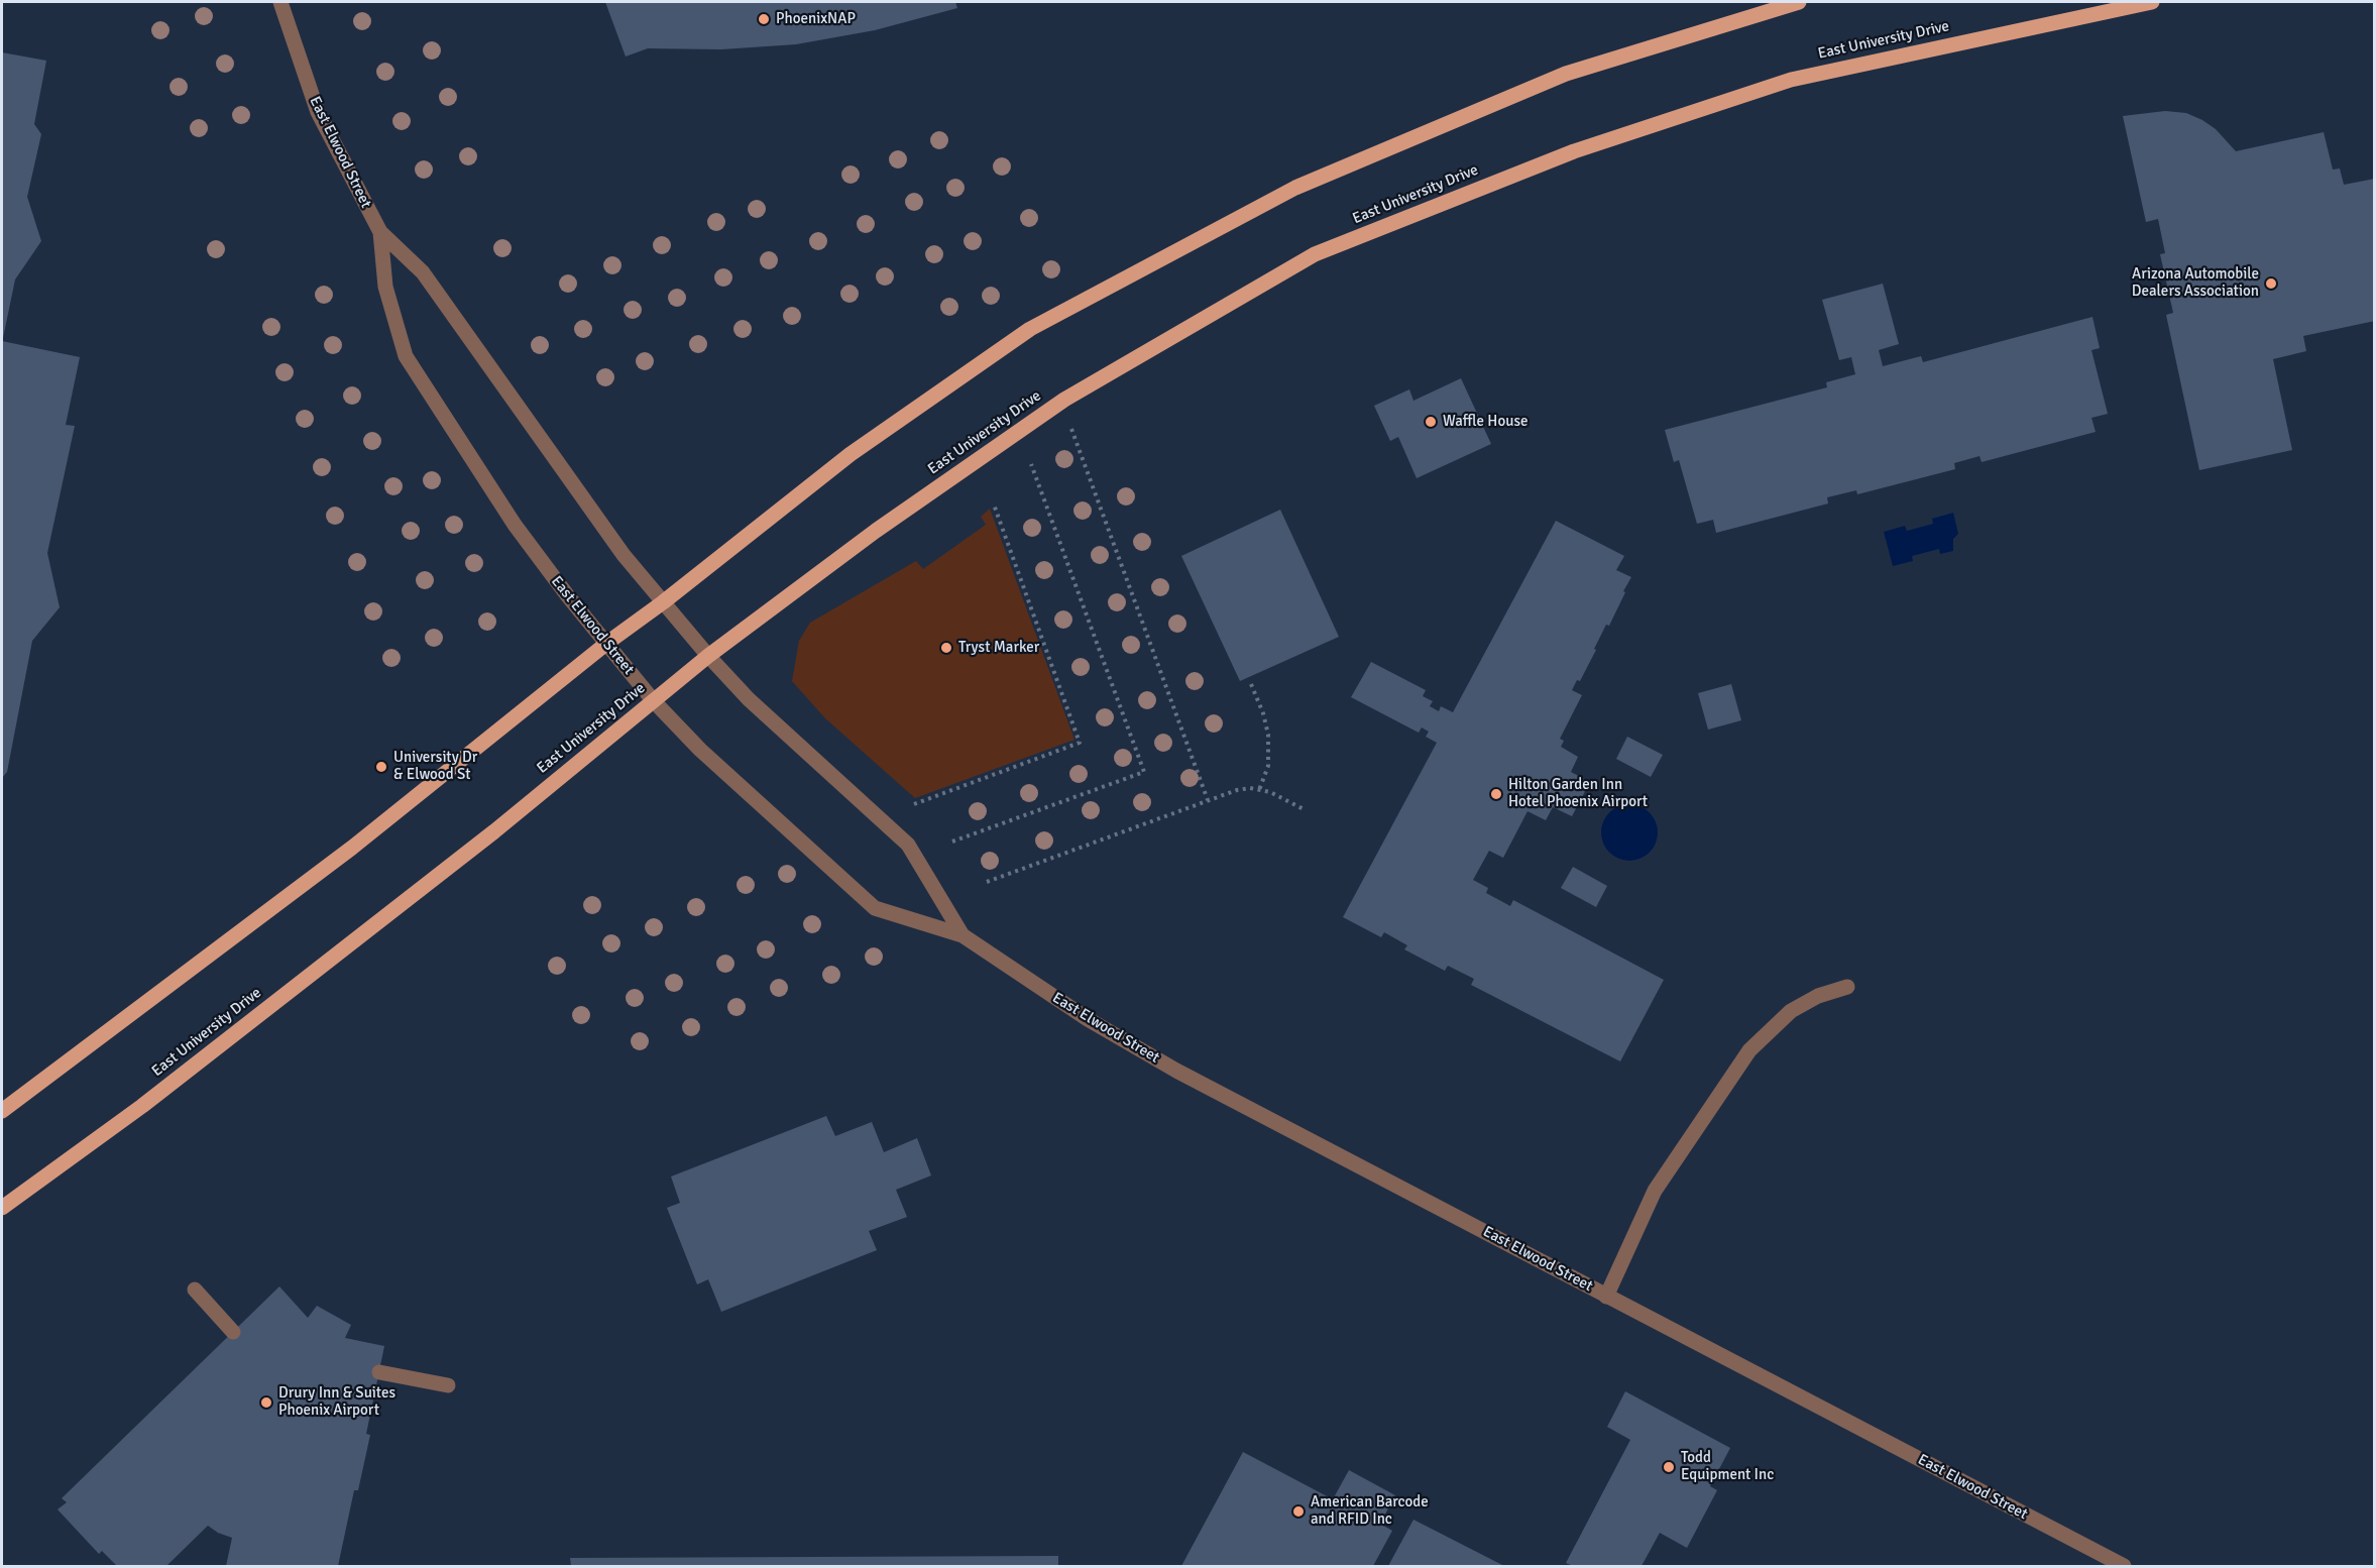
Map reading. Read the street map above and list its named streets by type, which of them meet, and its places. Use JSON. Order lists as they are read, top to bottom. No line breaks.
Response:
{"streets":{"main road":["East University Drive"],"street":["East Elwood Street"]},"crossings":[["East University Drive","East Elwood Street"]],"places":["PhoenixNAP","Arizona Automobile Dealers Association","Waffle House","Tryst Marker","University Dr & Elwood St","Hilton Garden Inn Hotel Phoenix Airport","Drury Inn & Suites Phoenix Airport","Todd Equipment Inc","American Barcode and RFID Inc"]}
